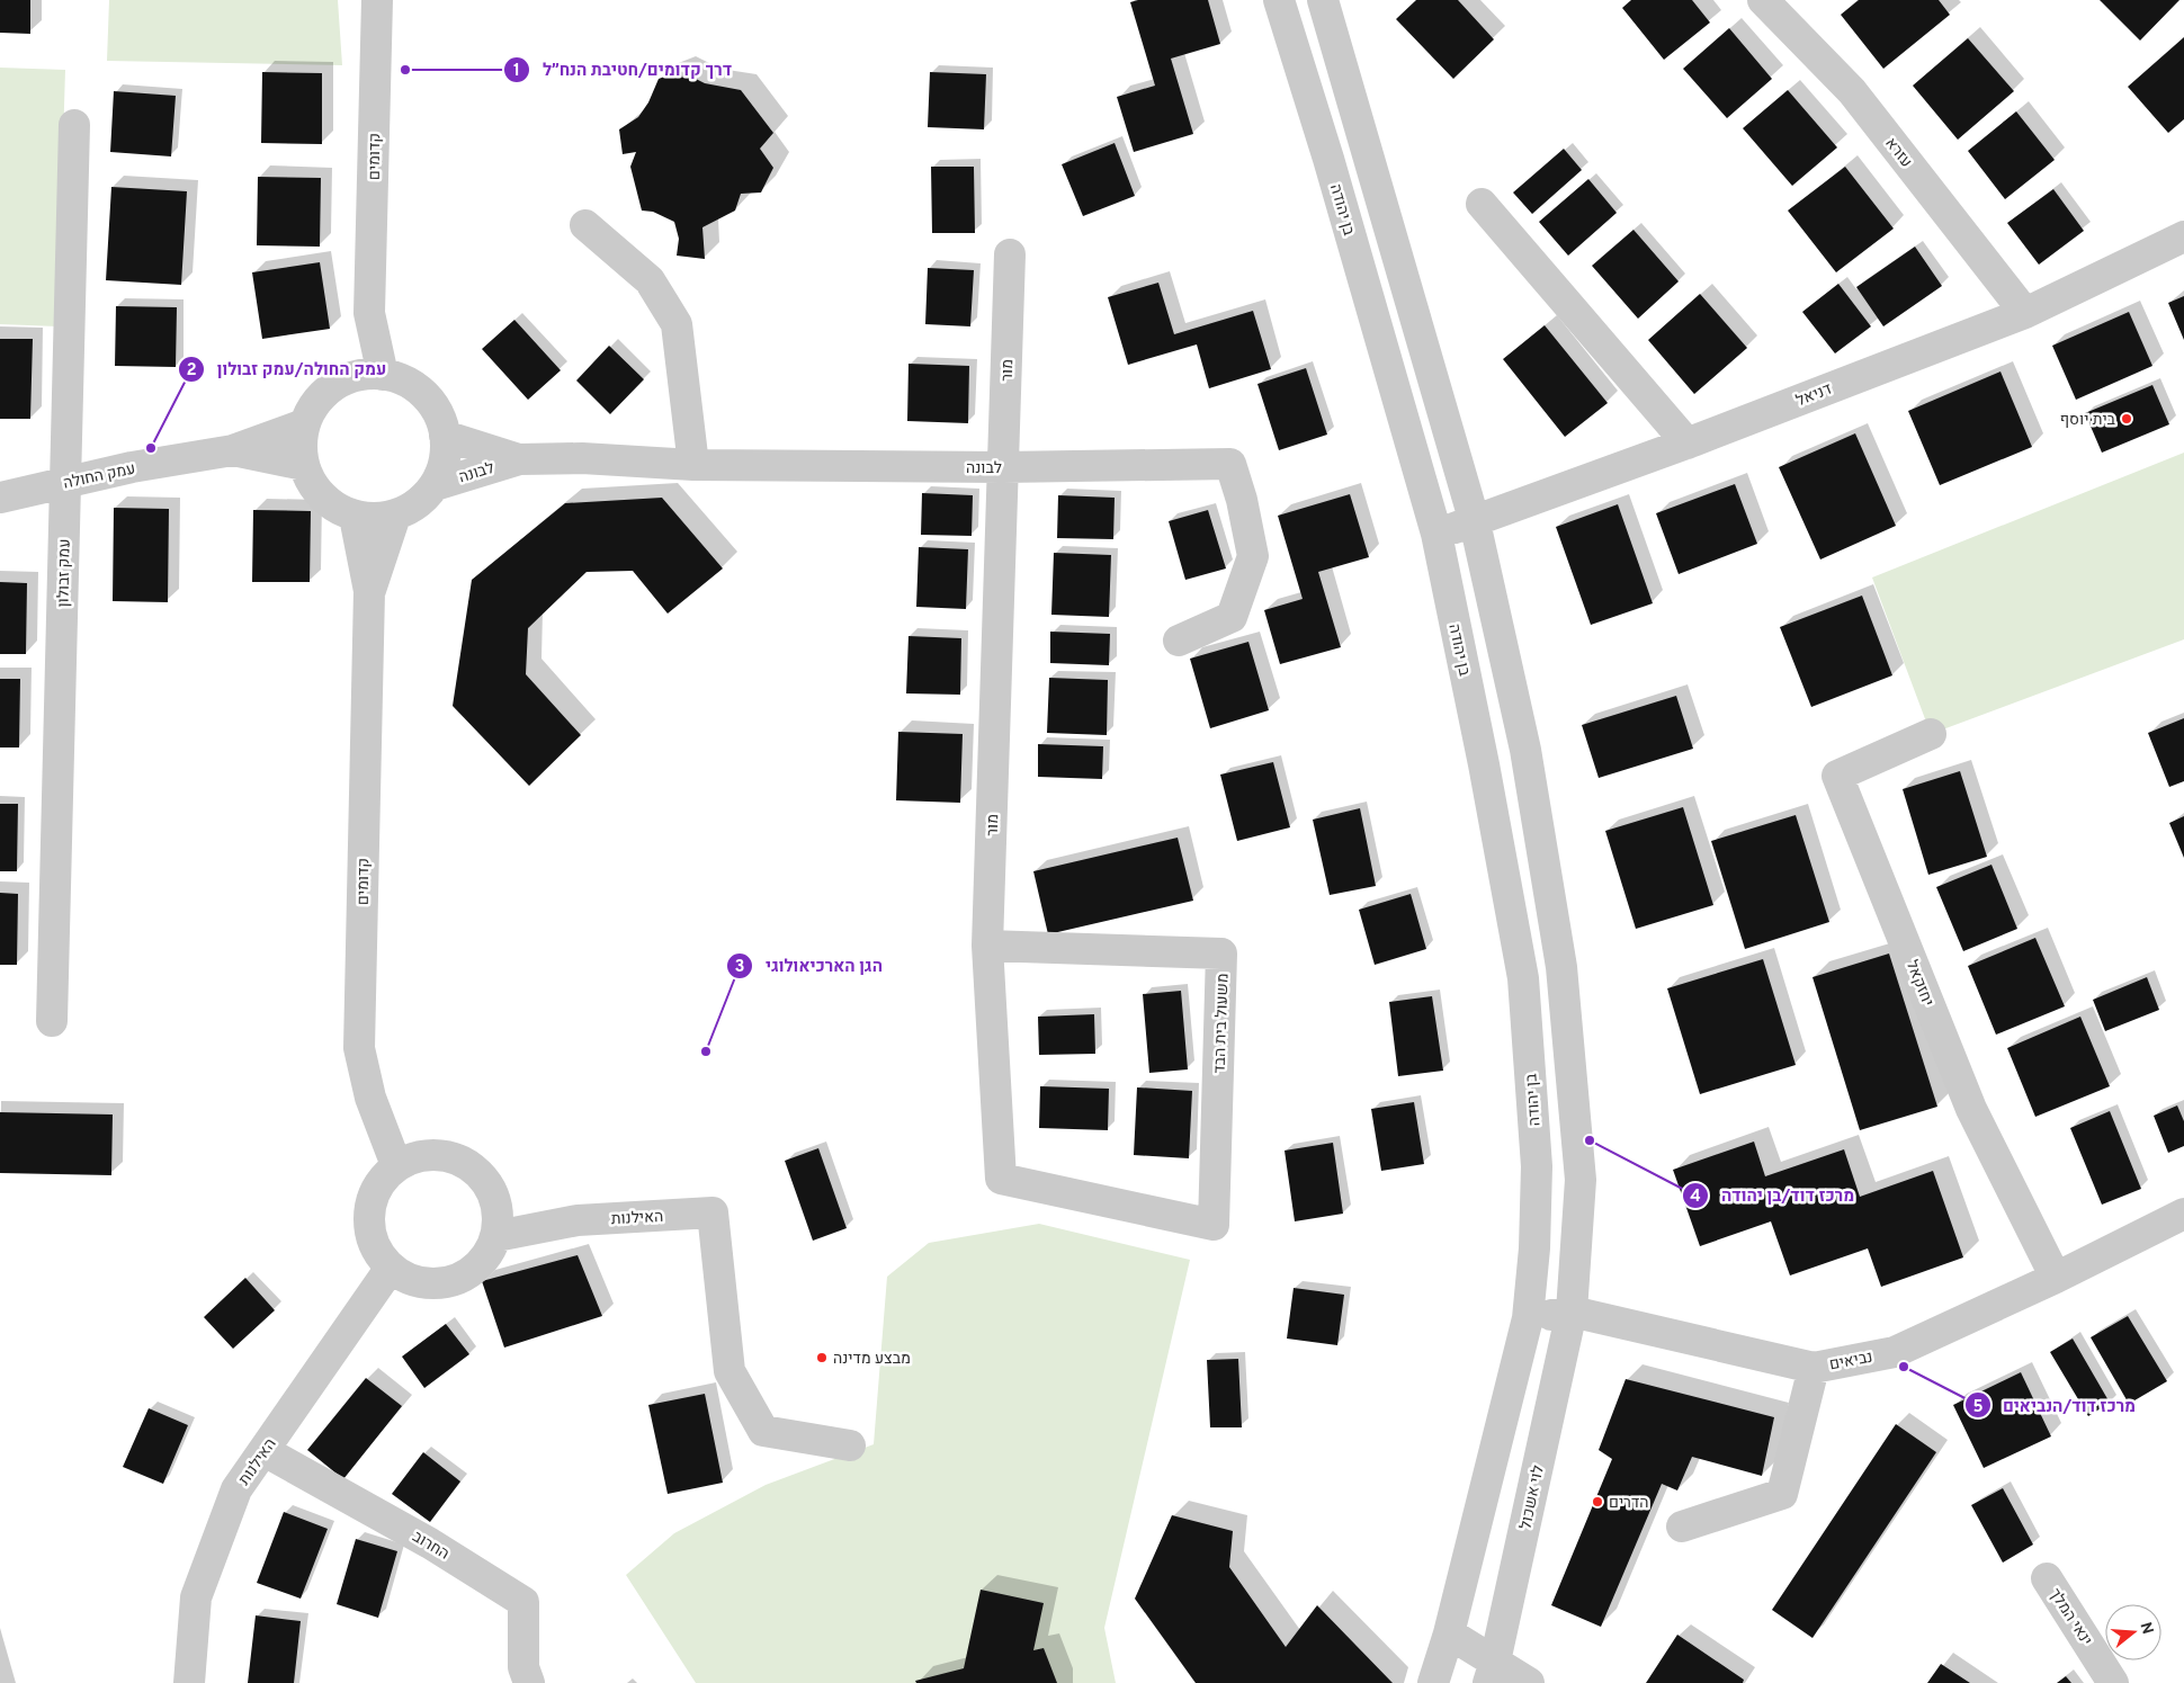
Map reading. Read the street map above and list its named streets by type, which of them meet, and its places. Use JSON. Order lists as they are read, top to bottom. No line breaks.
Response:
{"streets":{"street":["עזרא","קדומים","בן יהודה","מור","דניאל","לבונה","עמק החולה","עמק זבולון","יחזקאל","משעול בית הבד","האילנות","נביאים","לוי אשכול","החרוב","ינאי המלך"]},"crossings":[["עזרא","דניאל"],["קדומים","לבונה"],["קדומים","עמק החולה"],["קדומים","האילנות"],["בן יהודה","דניאל"],["בן יהודה","נביאים"],["מור","לבונה"],["מור","משעול בית הבד"],["לבונה","עמק החולה"],["עמק החולה","עמק זבולון"],["יחזקאל","נביאים"],["האילנות","החרוב"],["נביאים","לוי אשכול"]],"places":["דרך קדומים/חטיבת הנח״ל","בית יוסף","עמק החולה/עמק זבולון","הגן הארכיאולוגי","מרכז דוד/בן יהודה","מבצע מדינה","מרכז דוד/הנביאים","הדרים"],"north":"right"}
